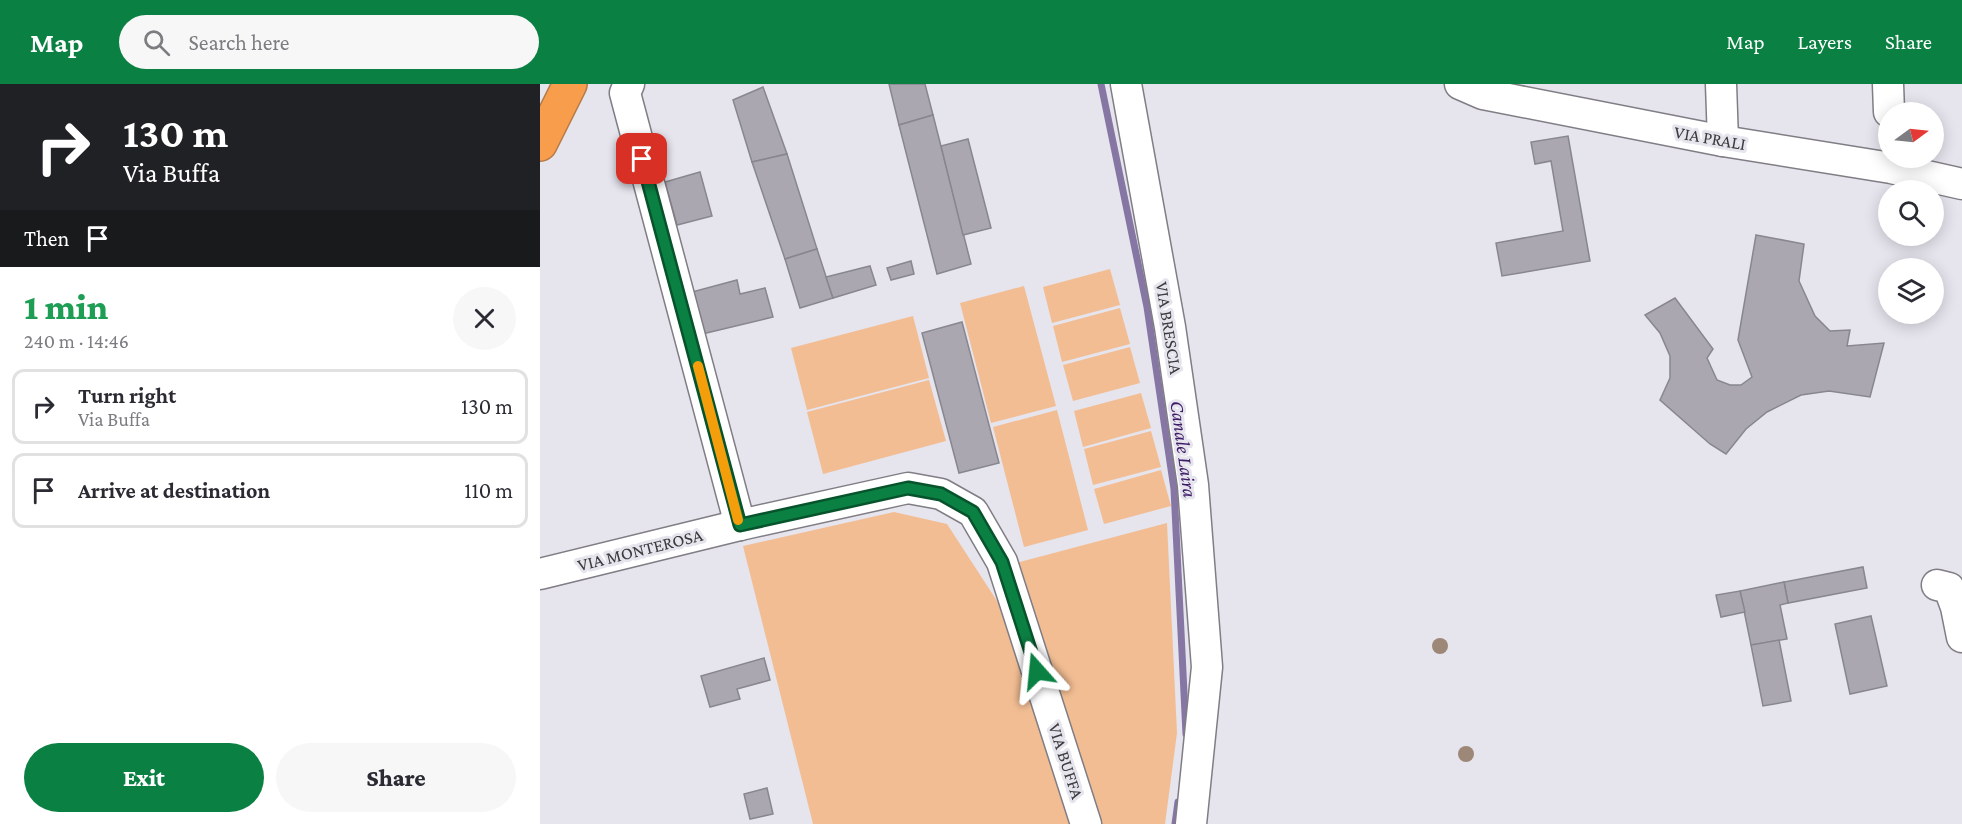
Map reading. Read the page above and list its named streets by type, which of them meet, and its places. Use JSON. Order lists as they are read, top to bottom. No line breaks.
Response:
{"streets":{"street":["VIA PRALI","VIA BRESCIA","VIA MONTEROSA","VIA BUFFA"]},"crossings":[["VIA MONTEROSA","VIA BUFFA"]],"water":["Canale Laira"],"north":"right","page":{"header":"Map","search":"Search here","nav":["Map","Layers","Share"],"turn":["130 m","Via Buffa"],"then":"Then","heading":["1 min","240 m · 14:46"],"list":[{"name":"Turn right","note":"Via Buffa","value":"130 m"},{"name":"Arrive at destination","value":"110 m"}],"buttons":["Exit","Share"]}}
